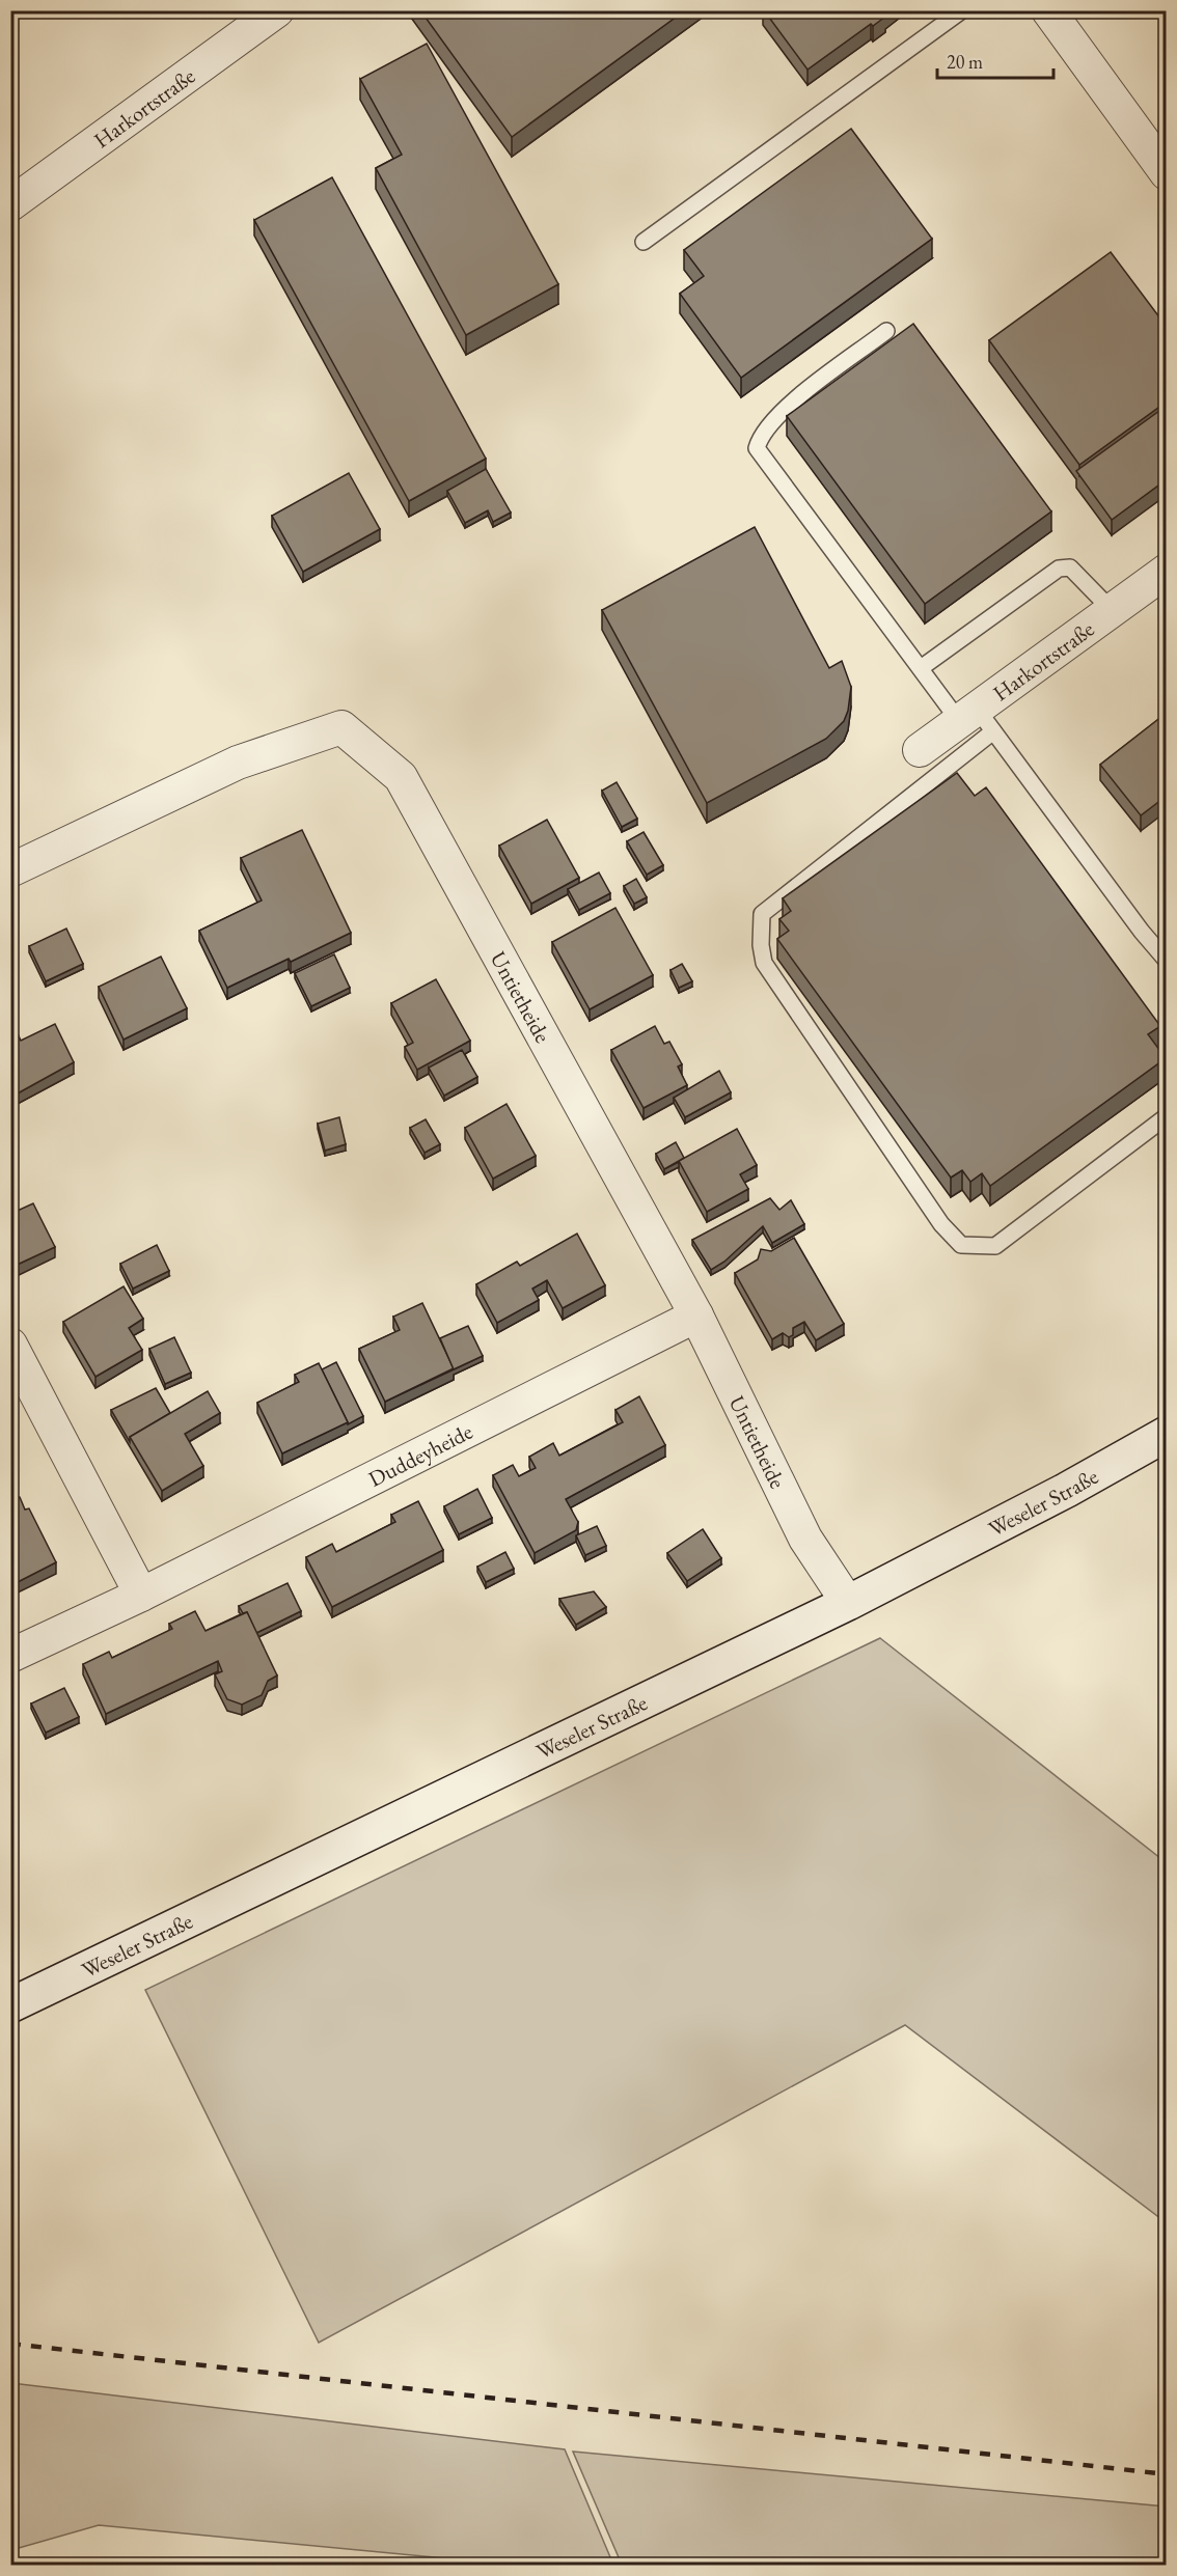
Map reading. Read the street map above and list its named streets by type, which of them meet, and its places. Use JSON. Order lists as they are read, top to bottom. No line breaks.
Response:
{"streets":{"main road":["Weseler Straße"],"street":["Harkortstraße","Untietheide","Duddeyheide"]},"crossings":[["Untietheide","Duddeyheide"],["Untietheide","Weseler Straße"]],"scale_bar":"20 m"}
